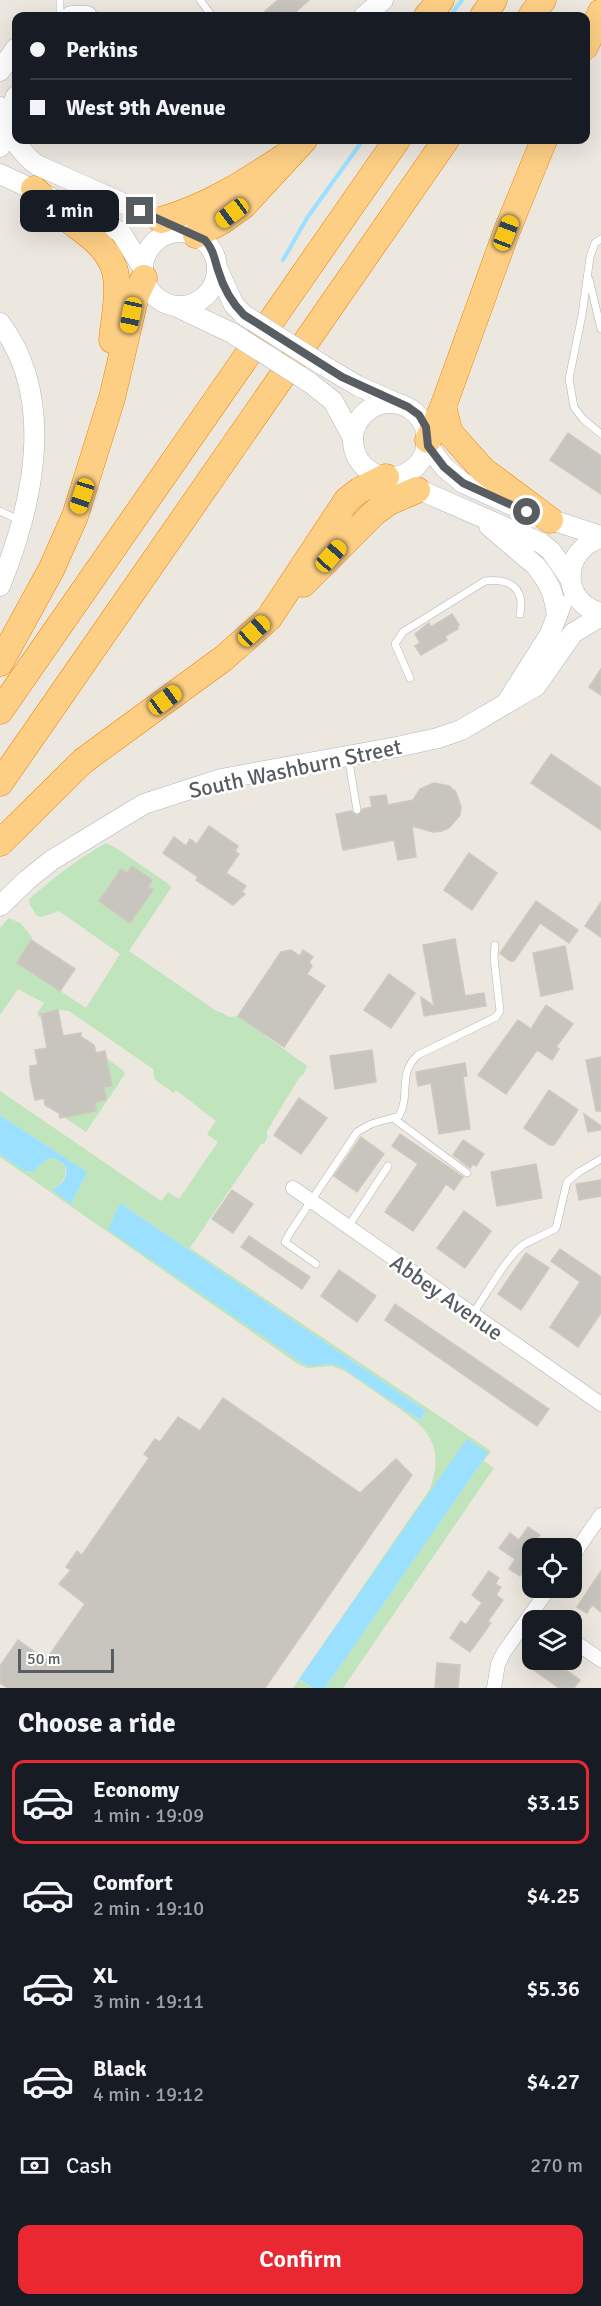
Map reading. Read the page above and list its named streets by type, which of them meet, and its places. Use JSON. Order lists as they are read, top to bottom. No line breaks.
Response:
{"streets":{"main road":["South Washburn Street"],"street":["Abbey Avenue"]},"scale_bar":"50 m","page":{"banner":["Perkins","West 9th Avenue"],"bubble":"1 min","scale":"50 m","heading":"Choose a ride","list":[{"name":"Economy","note":"1 min · 19:09","value":"$3.15"},{"name":"Comfort","note":"2 min · 19:10","value":"$4.25"},{"name":"XL","note":"3 min · 19:11","value":"$5.36"},{"name":"Black","note":"4 min · 19:12","value":"$4.27"}],"pay":["Cash","270 m"],"buttons":"Confirm"}}
